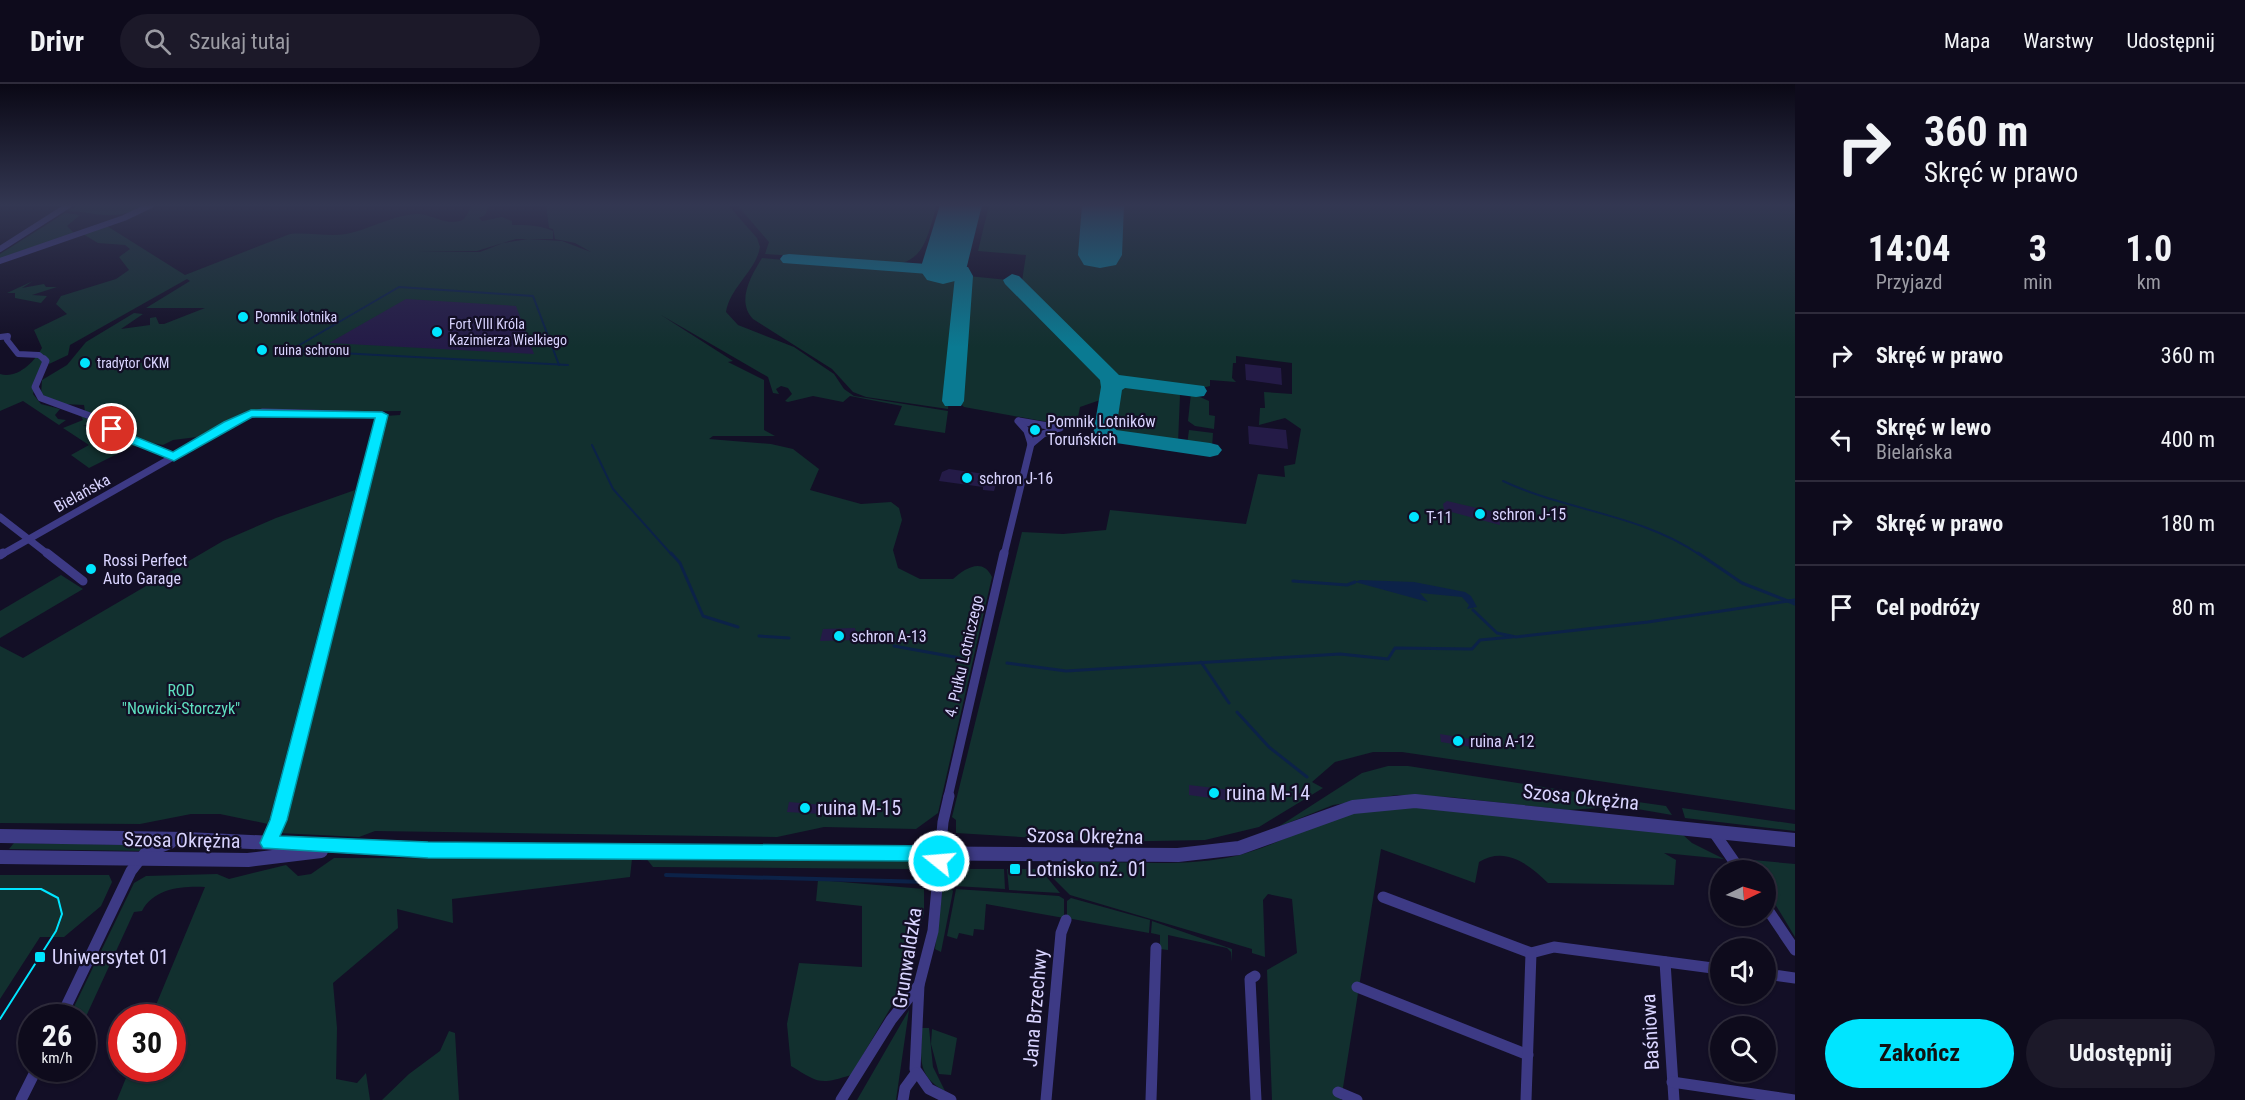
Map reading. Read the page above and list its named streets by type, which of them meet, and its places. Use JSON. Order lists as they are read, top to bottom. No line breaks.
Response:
{"streets":{"street":["Bielańska","4. Pułku Lotniczego","Szosa Okrężna","Grunwaldzka","Jana Brzechwy","Baśniowa"]},"crossings":[["Bielańska","Szosa Okrężna"],["4. Pułku Lotniczego","Szosa Okrężna"],["4. Pułku Lotniczego","Grunwaldzka"],["Szosa Okrężna","Grunwaldzka"]],"parks":["ROD \"Nowicki-Storczyk\""],"places":{"other":["Pomnik lotnika","Fort VIII Króla Kazimierza Wielkiego","ruina schronu","tradytor CKM","Pomnik Lotników Toruńskich","schron J-16","schron J-15","T-11","Rossi Perfect Auto Garage","schron A-13","ruina A-12","ruina M-14","ruina M-15"],"transit":["Lotnisko nż. 01","Uniwersytet 01"]},"north":"right","page":{"header":"Drivr","search":"Szukaj tutaj","nav":["Mapa","Warstwy","Udostępnij"],"turn":["360 m","Skręć w prawo"],"eta":["14:04","Przyjazd","3","min","1.0","km"],"list":[{"name":"Skręć w prawo","value":"360 m"},{"name":"Skręć w lewo","note":"Bielańska","value":"400 m"},{"name":"Skręć w prawo","value":"180 m"},{"name":"Cel podróży","value":"80 m"}],"speed":"26 km/h","limit":"30","buttons":["Zakończ","Udostępnij"]}}
